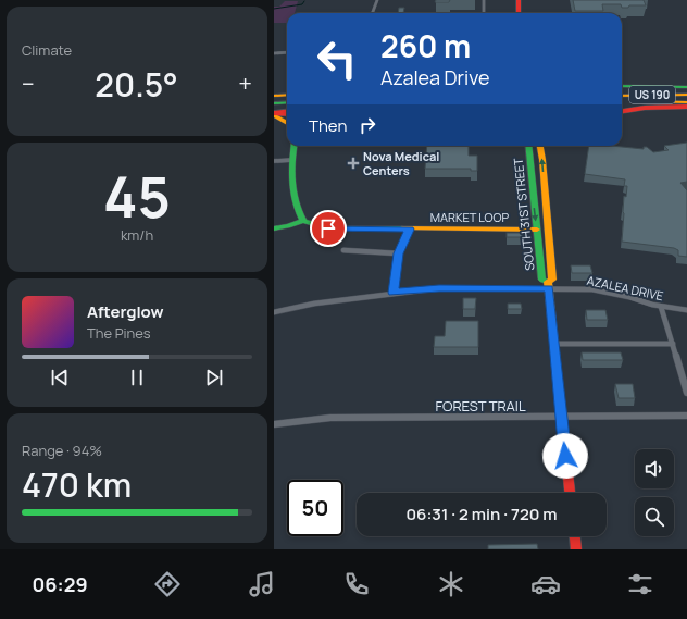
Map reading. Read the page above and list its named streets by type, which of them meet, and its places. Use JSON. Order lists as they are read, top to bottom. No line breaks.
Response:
{"streets":{"main road":["US 190","SOUTH 31ST STREET","MARKET LOOP"],"street":["AZALEA DRIVE","FOREST TRAIL"]},"crossings":[["SOUTH 31ST STREET","MARKET LOOP"],["SOUTH 31ST STREET","AZALEA DRIVE"],["SOUTH 31ST STREET","FOREST TRAIL"]],"places":{"health":["Nova Medical Centers"]},"page":{"tile":["Climate",["45","km/h"],["Range · 94%","470 km"]],"turn":["260 m","Azalea Drive"],"heat":["−","20.5°","+"],"then":"Then","song":["Afterglow","The Pines"],"limit":"50","trip":"06:31 · 2 min · 720 m","tabs":"06:29"}}
